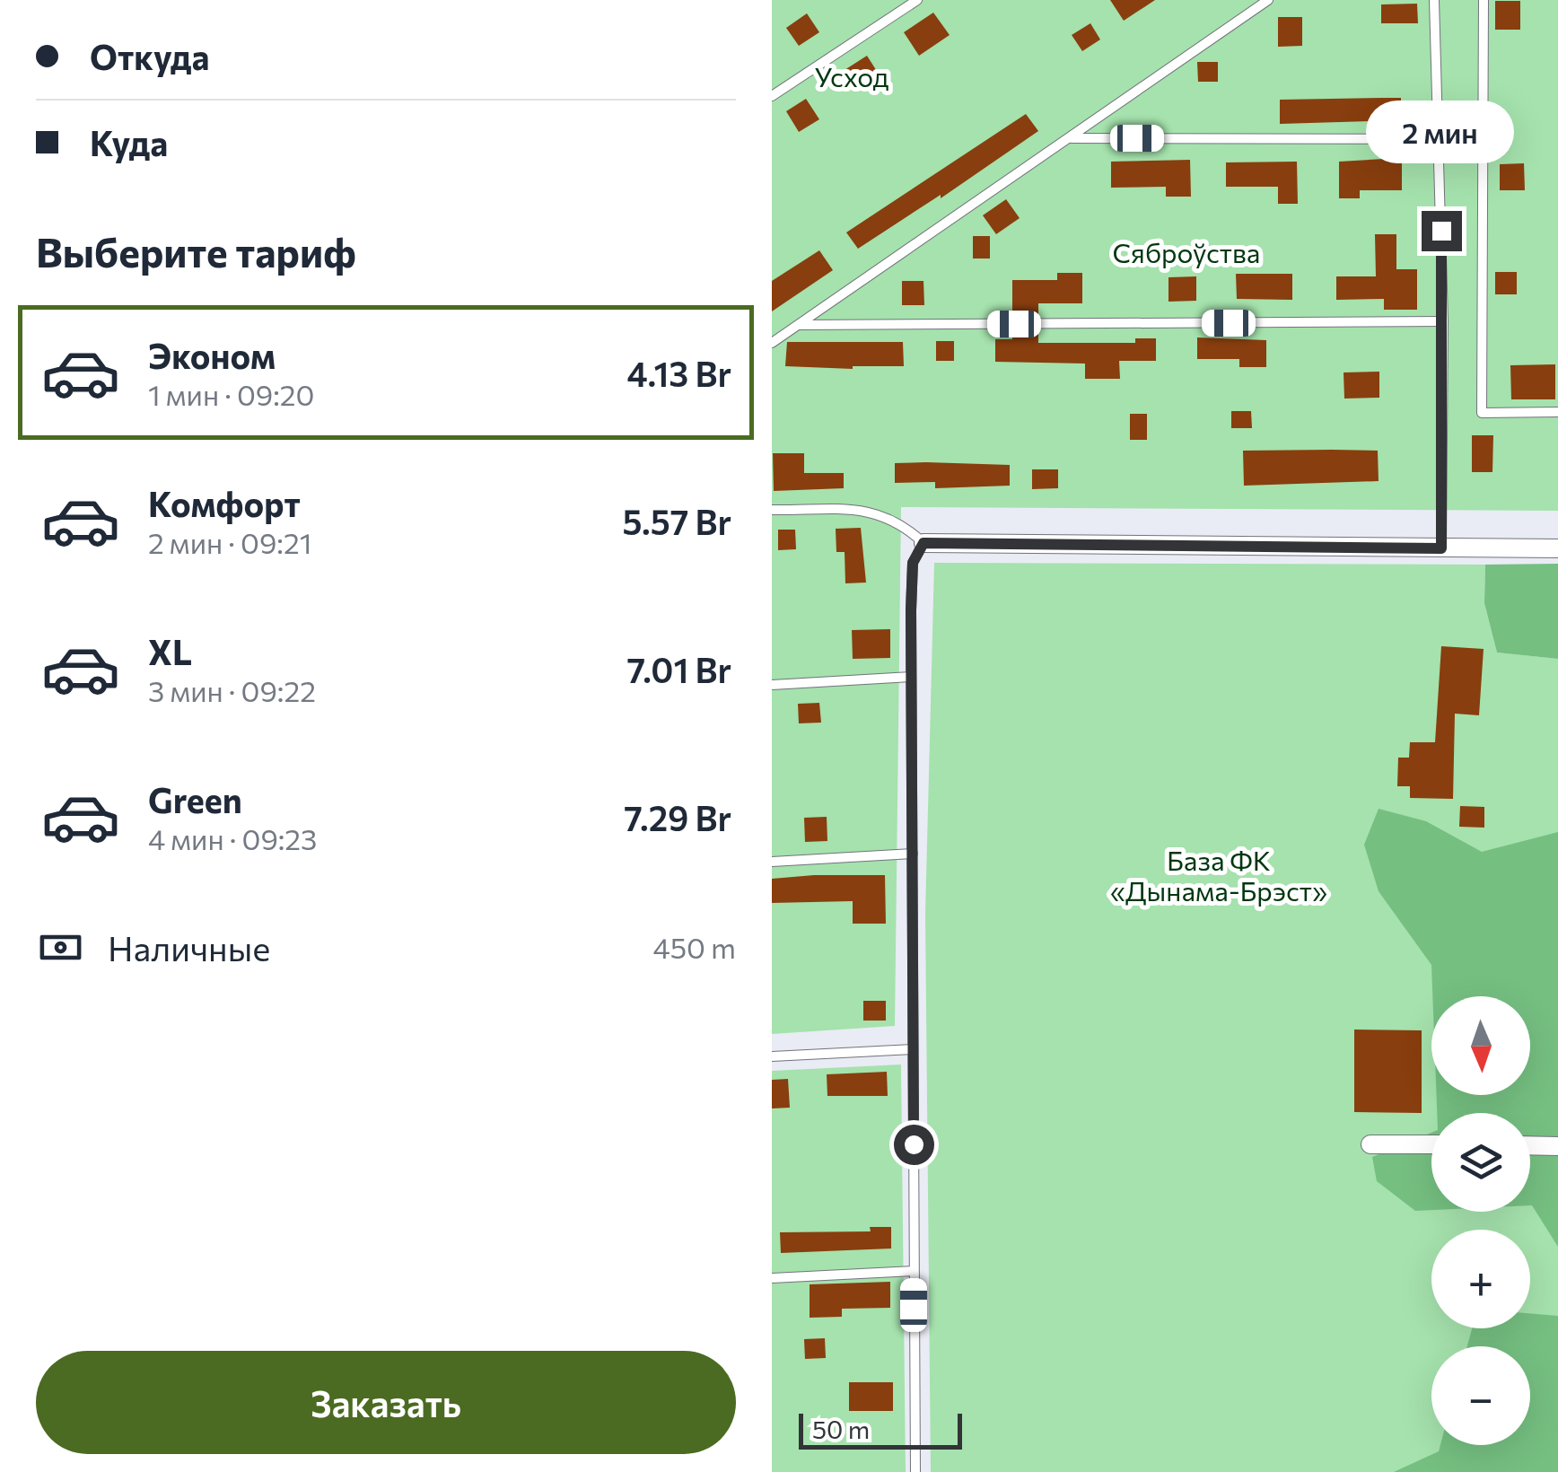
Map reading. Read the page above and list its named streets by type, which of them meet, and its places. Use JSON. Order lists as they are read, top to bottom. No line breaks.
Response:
{"parks":["Усход","Сяброўства","База ФК «Дынама-Брэст»"],"scale_bar":"50 m","north":"bottom","page":{"banner":["Откуда","Куда"],"bubble":"2 мин","heading":"Выберите тариф","list":[{"name":"Эконом","note":"1 мин · 09:20","value":"4.13 Br"},{"name":"Комфорт","note":"2 мин · 09:21","value":"5.57 Br"},{"name":"XL","note":"3 мин · 09:22","value":"7.01 Br"},{"name":"Green","note":"4 мин · 09:23","value":"7.29 Br"}],"pay":["Наличные","450 m"],"map_buttons":["+","−"],"buttons":"Заказать","scale":"50 m"}}
